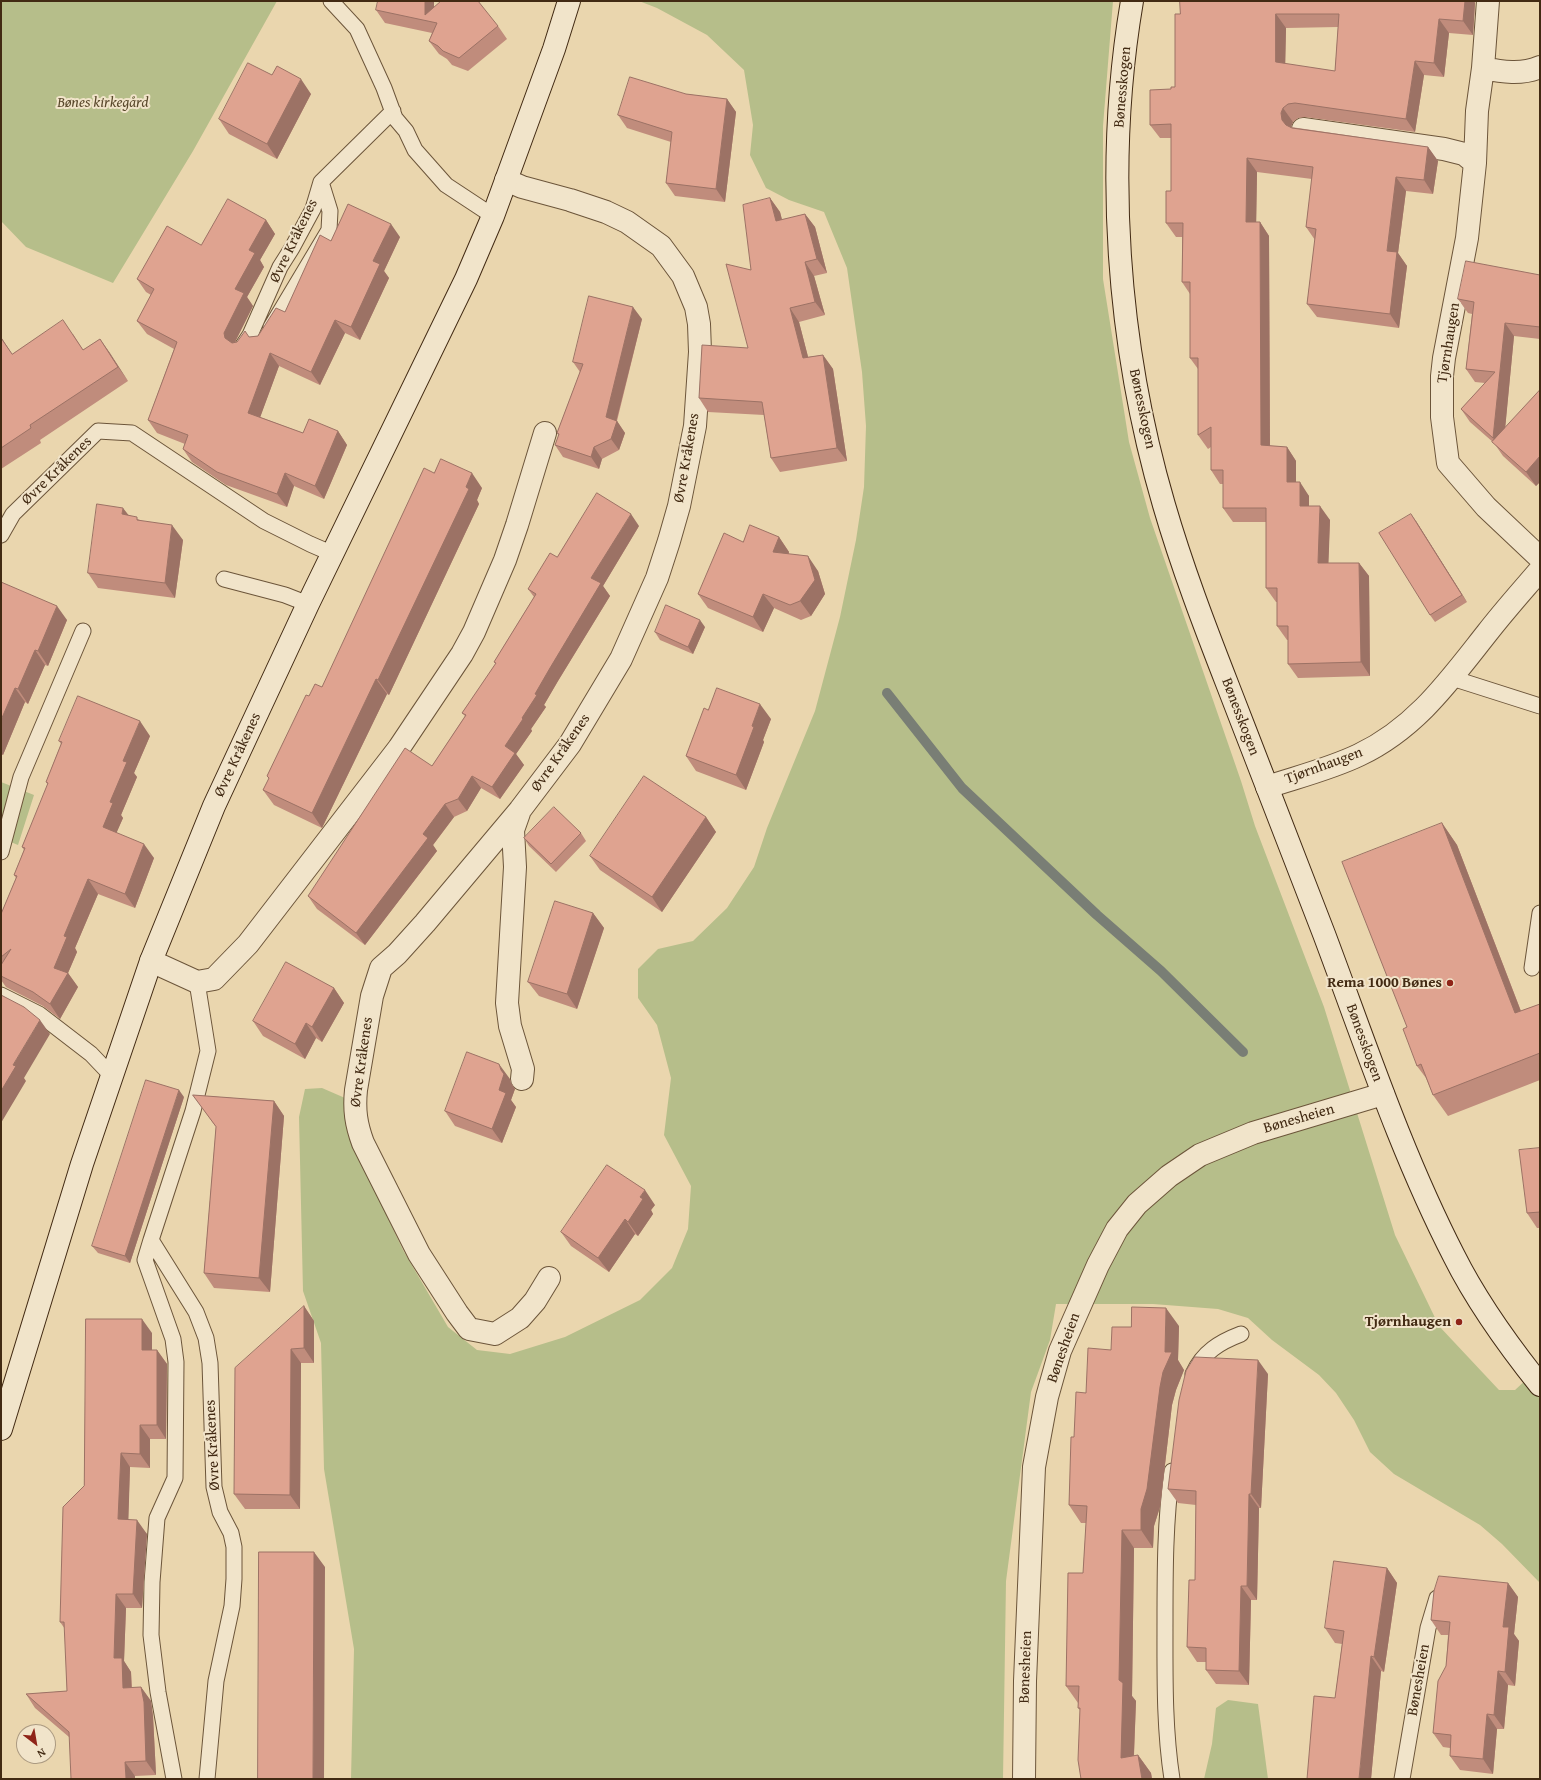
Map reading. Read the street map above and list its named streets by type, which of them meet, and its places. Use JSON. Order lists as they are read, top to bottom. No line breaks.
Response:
{"streets":{"street":["Bønesskogen","Øvre Kråkenes","Tjørnhaugen","Bønesheien"]},"crossings":[["Bønesskogen","Tjørnhaugen"],["Bønesskogen","Bønesheien"]],"parks":["Bønes kirkegård"],"places":["Rema 1000 Bønes","Tjørnhaugen"],"north":"bottom right"}
